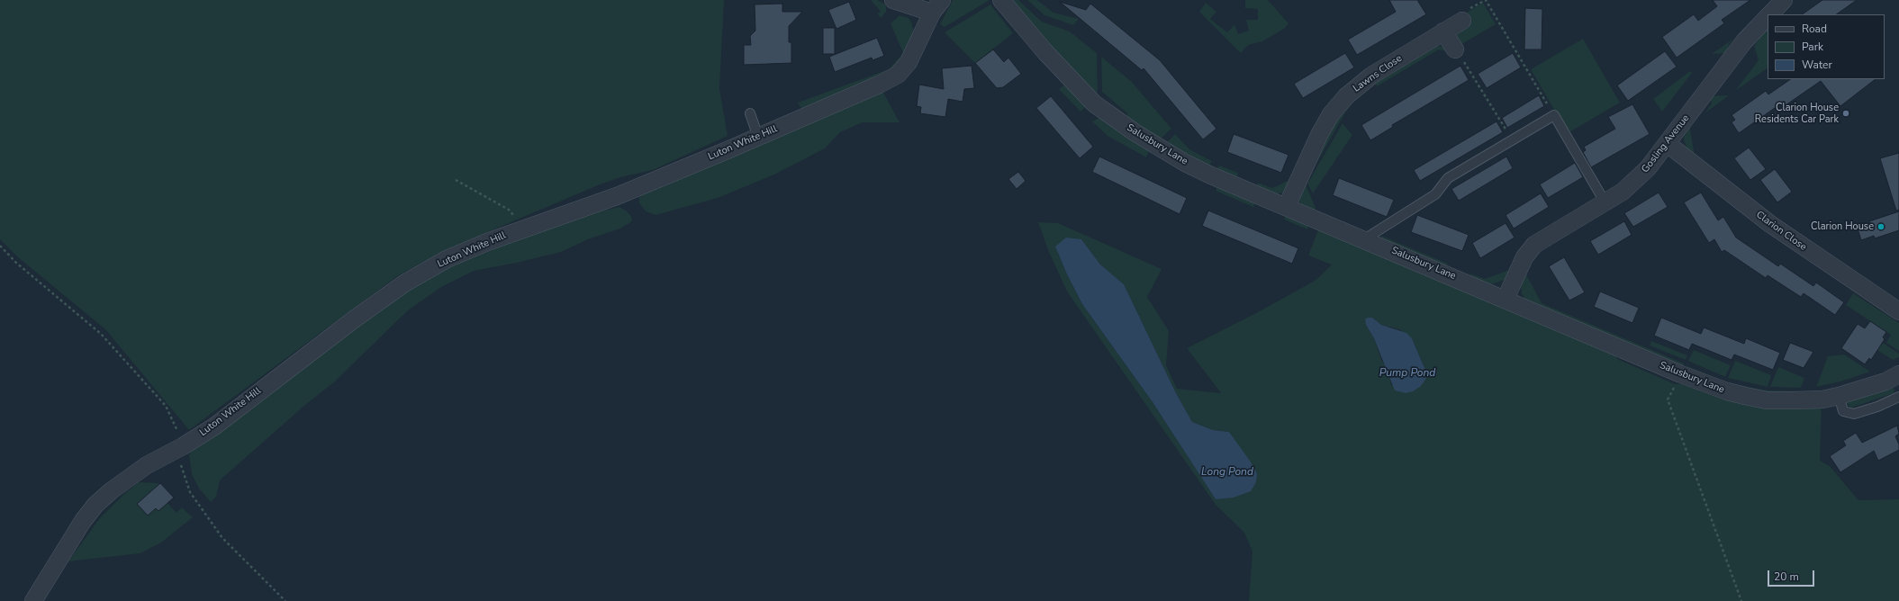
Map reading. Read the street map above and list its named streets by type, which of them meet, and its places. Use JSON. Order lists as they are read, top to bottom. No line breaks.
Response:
{"streets":{"street":["Lawns Close","Luton White Hill","Gosling Avenue","Salusbury Lane","Clarion Close"]},"crossings":[["Lawns Close","Salusbury Lane"],["Gosling Avenue","Salusbury Lane"],["Gosling Avenue","Clarion Close"]],"water":["Pump Pond","Long Pond"],"places":["Clarion House Residents Car Park","Clarion House"],"legend":["Road","Park","Water"],"scale_bar":"20 m"}
